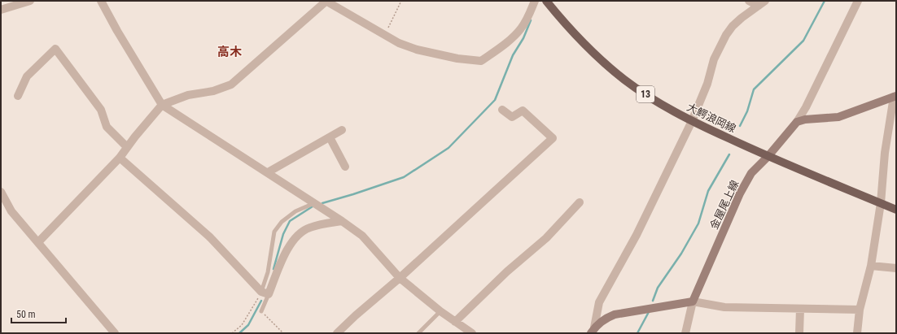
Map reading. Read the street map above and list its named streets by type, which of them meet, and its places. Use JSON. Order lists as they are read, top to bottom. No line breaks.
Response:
{"streets":{"main road":["13","大鰐浪岡線","金屋尾上線"]},"crossings":[["大鰐浪岡線","金屋尾上線"]],"districts":["高木"],"scale_bar":"50 m"}
